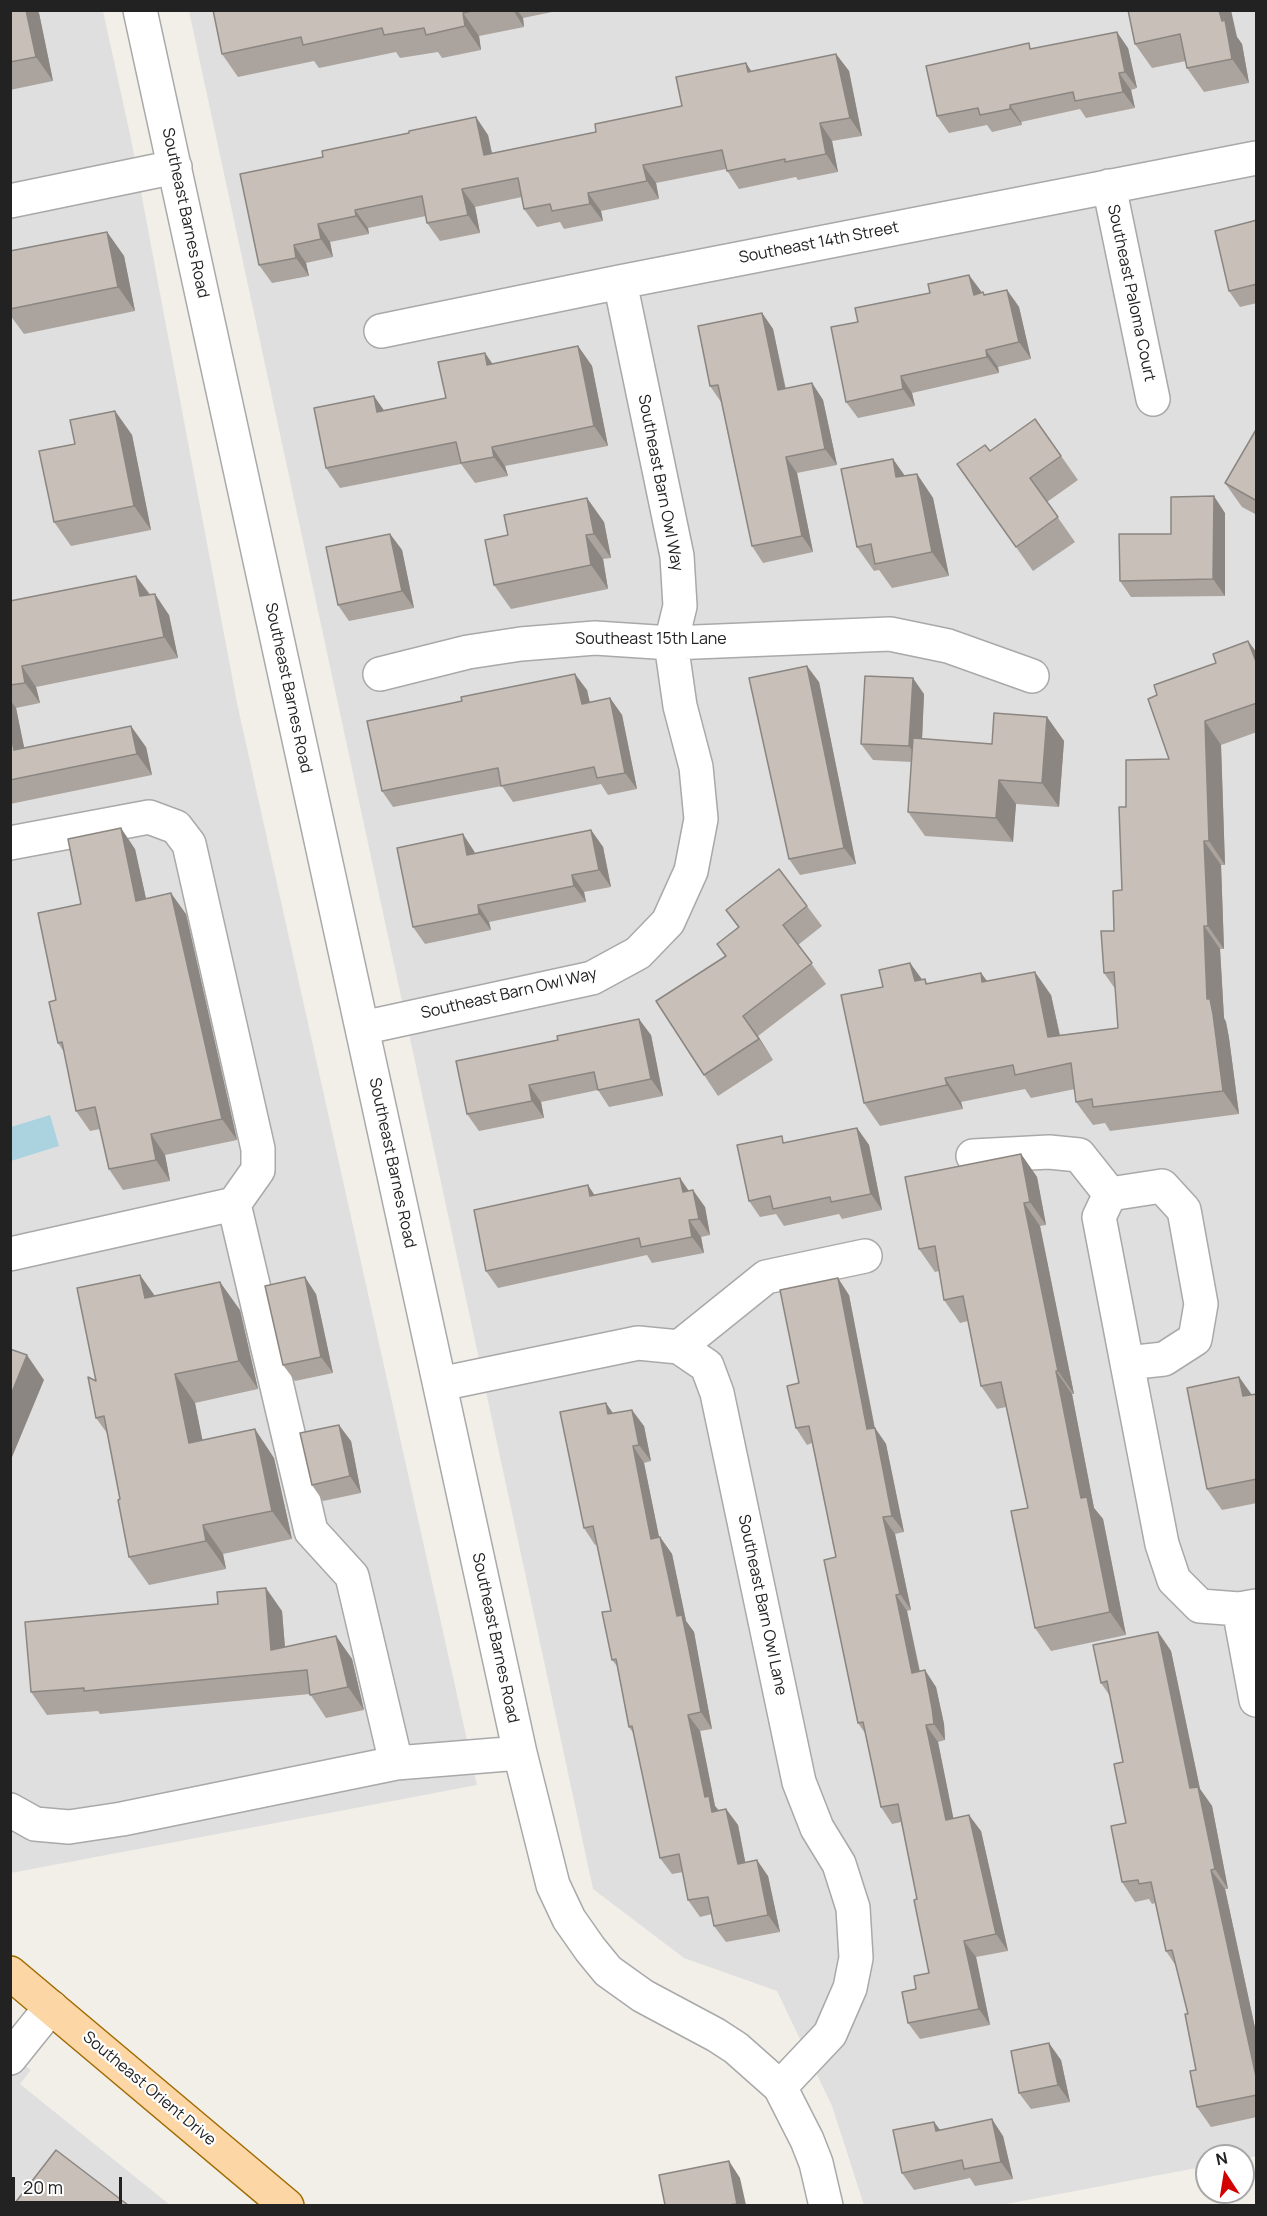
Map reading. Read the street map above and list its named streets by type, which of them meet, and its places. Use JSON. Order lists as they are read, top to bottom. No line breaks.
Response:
{"streets":{"main road":["Southeast Orient Drive"],"street":["Southeast Barnes Road","Southeast 14th Street","Southeast Paloma Court","Southeast Barn Owl Way","Southeast 15th Lane","Southeast Barn Owl Lane"]},"crossings":[["Southeast Barnes Road","Southeast Barn Owl Way"],["Southeast Barnes Road","Southeast Barn Owl Lane"],["Southeast 14th Street","Southeast Paloma Court"],["Southeast 14th Street","Southeast Barn Owl Way"],["Southeast Barn Owl Way","Southeast 15th Lane"]],"scale_bar":"20 m","north":"top"}
